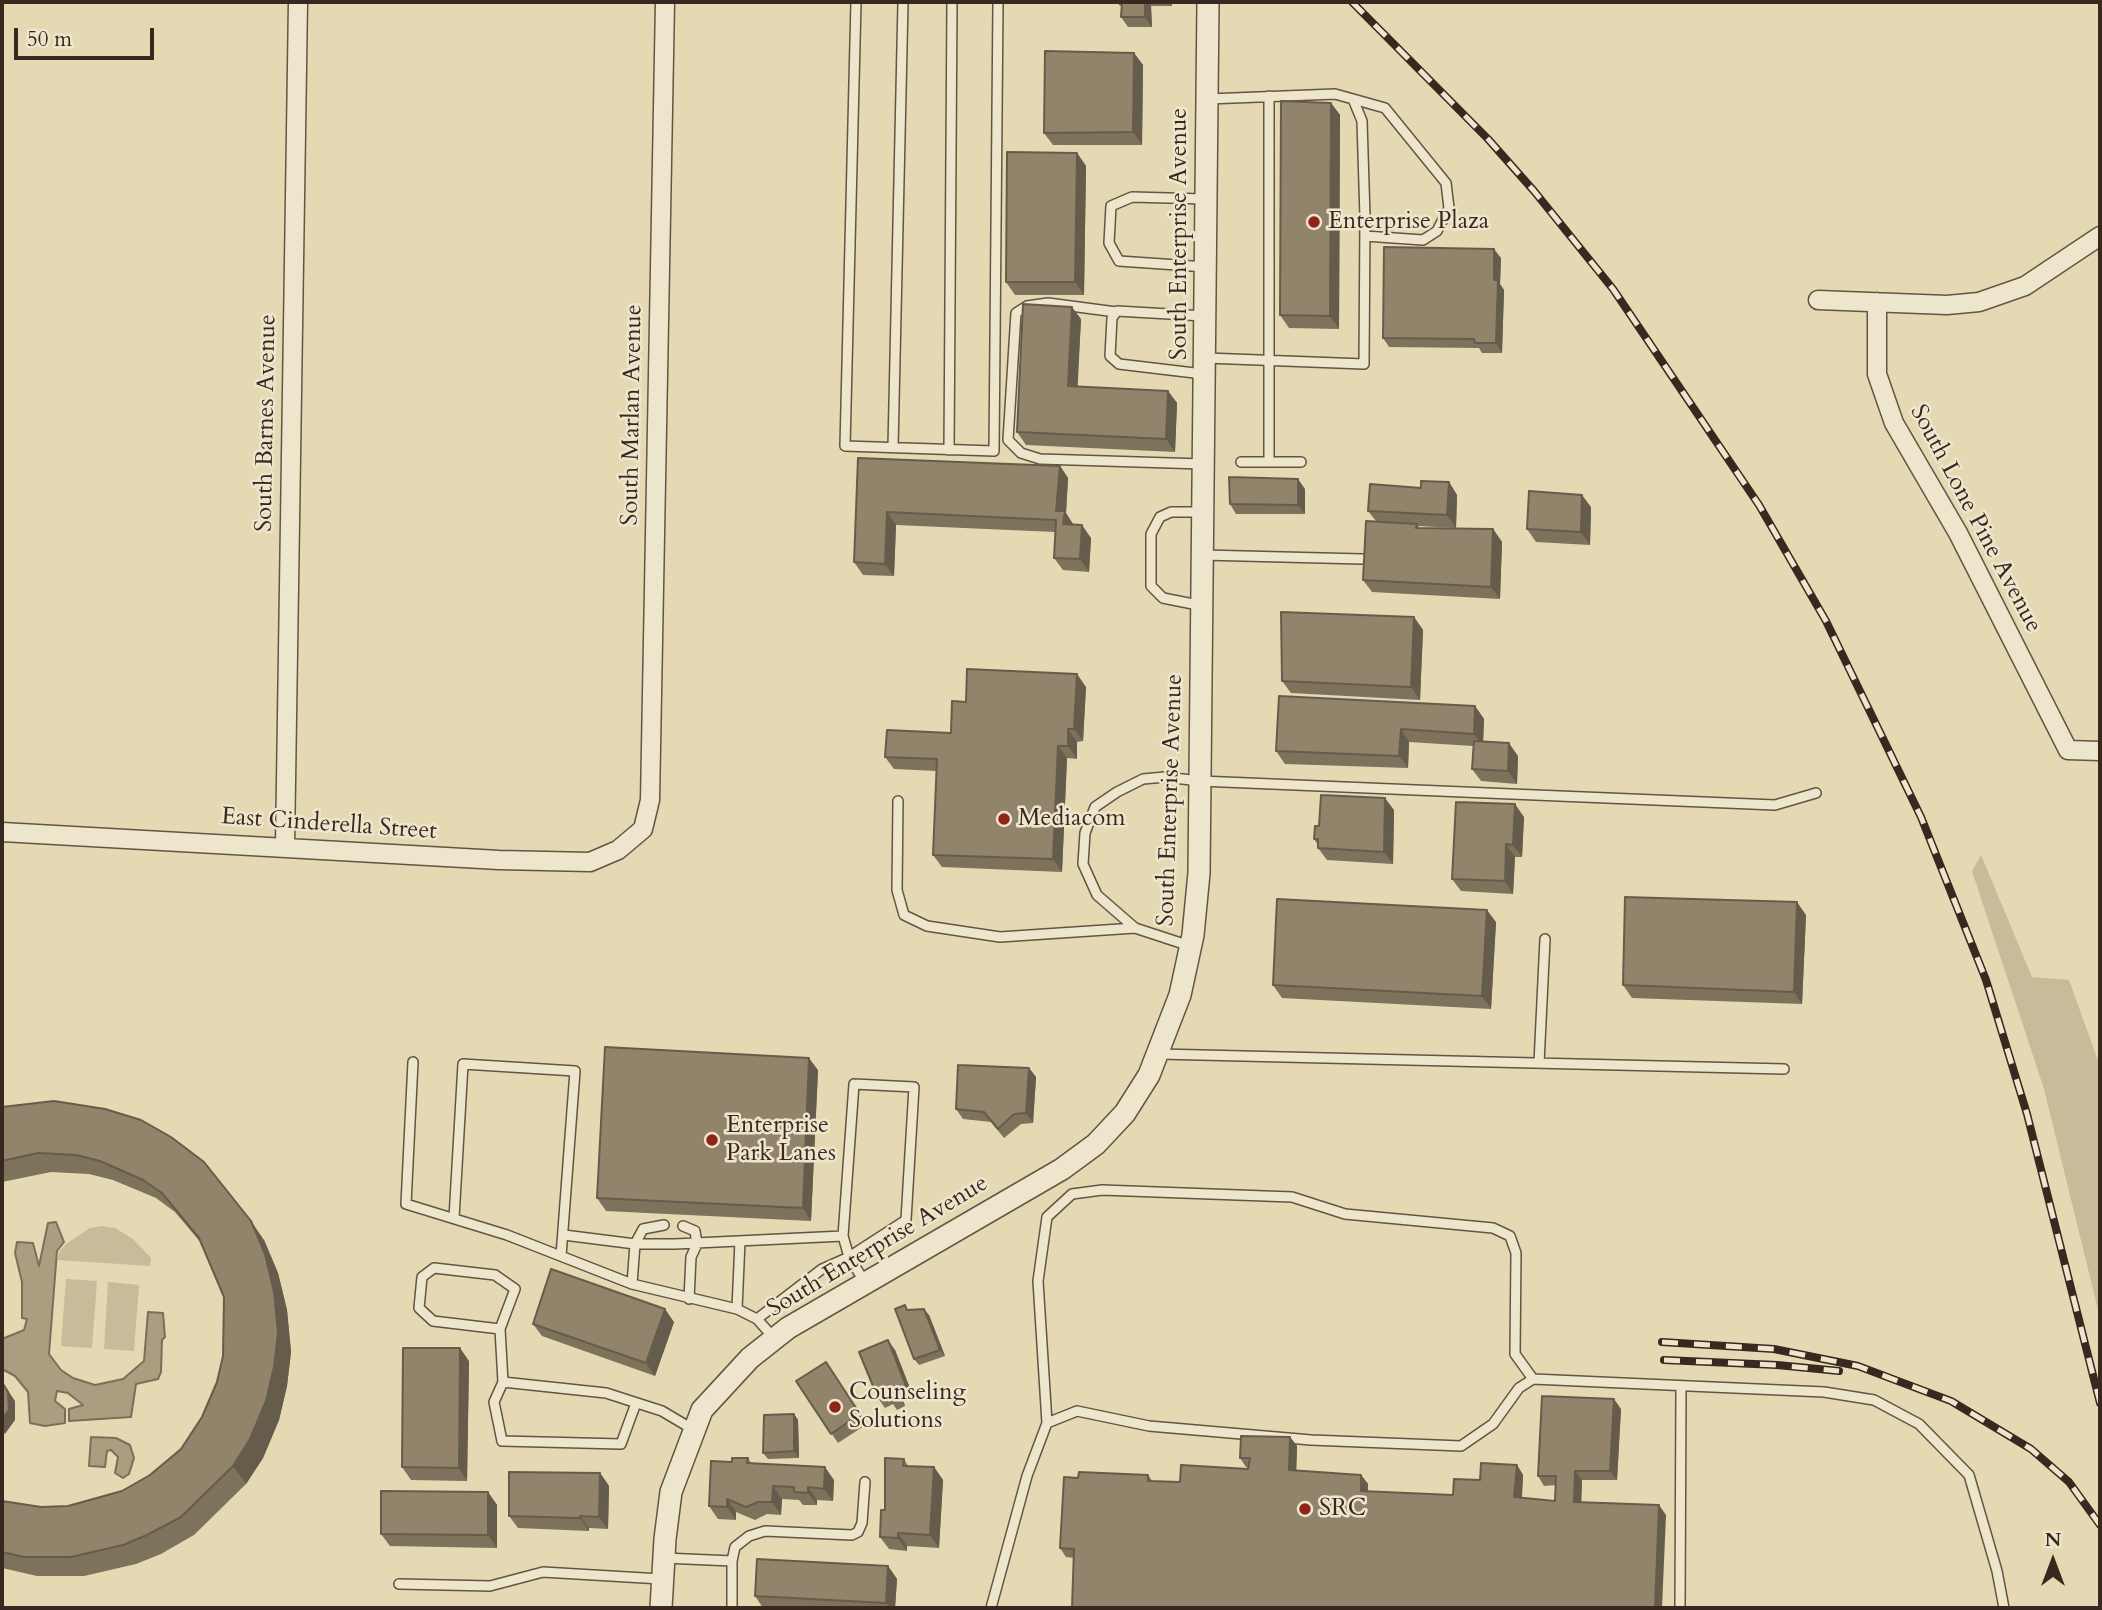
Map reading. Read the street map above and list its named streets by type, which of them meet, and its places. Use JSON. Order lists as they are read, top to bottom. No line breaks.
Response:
{"streets":{"street":["South Enterprise Avenue","South Marlan Avenue","South Barnes Avenue","South Lone Pine Avenue","East Cinderella Street"]},"crossings":[["South Marlan Avenue","East Cinderella Street"],["South Barnes Avenue","East Cinderella Street"]],"places":["Enterprise Plaza","Mediacom","Enterprise Park Lanes","Counseling Solutions","SRC"],"scale_bar":"50 m","north":"top"}
